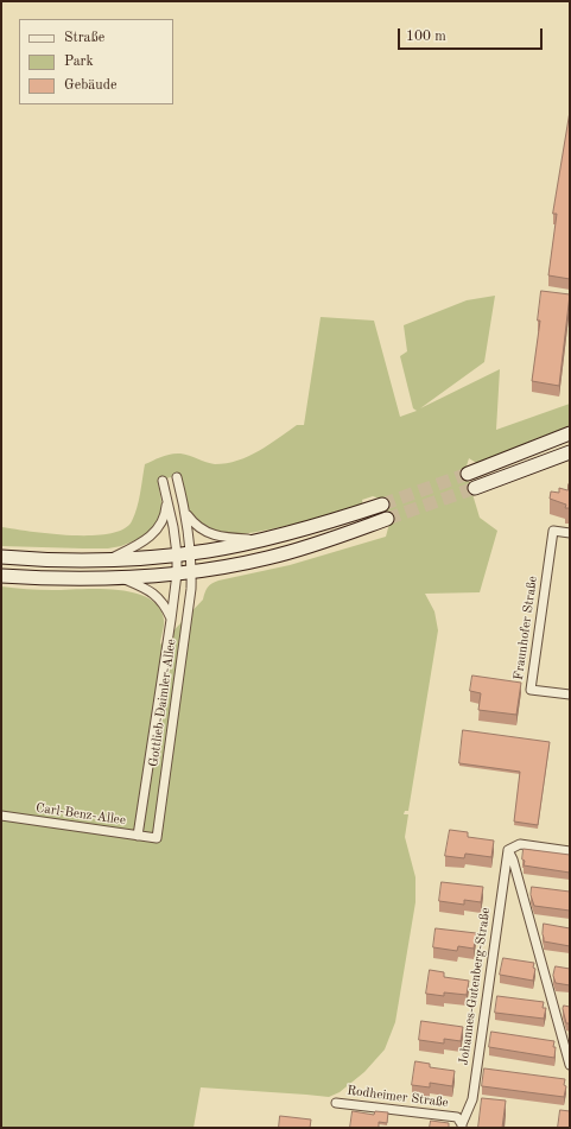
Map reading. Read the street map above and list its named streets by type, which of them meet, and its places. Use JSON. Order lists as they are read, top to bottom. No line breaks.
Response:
{"streets":{"street":["Fraunhofer Straße","Gottlieb-Daimler-Allee","Carl-Benz-Allee","Johannes-Gutenberg-Straße","Rodheimer Straße"]},"crossings":[["Gottlieb-Daimler-Allee","Carl-Benz-Allee"],["Johannes-Gutenberg-Straße","Rodheimer Straße"]],"legend":["Straße","Park","Gebäude"],"scale_bar":"100 m"}
